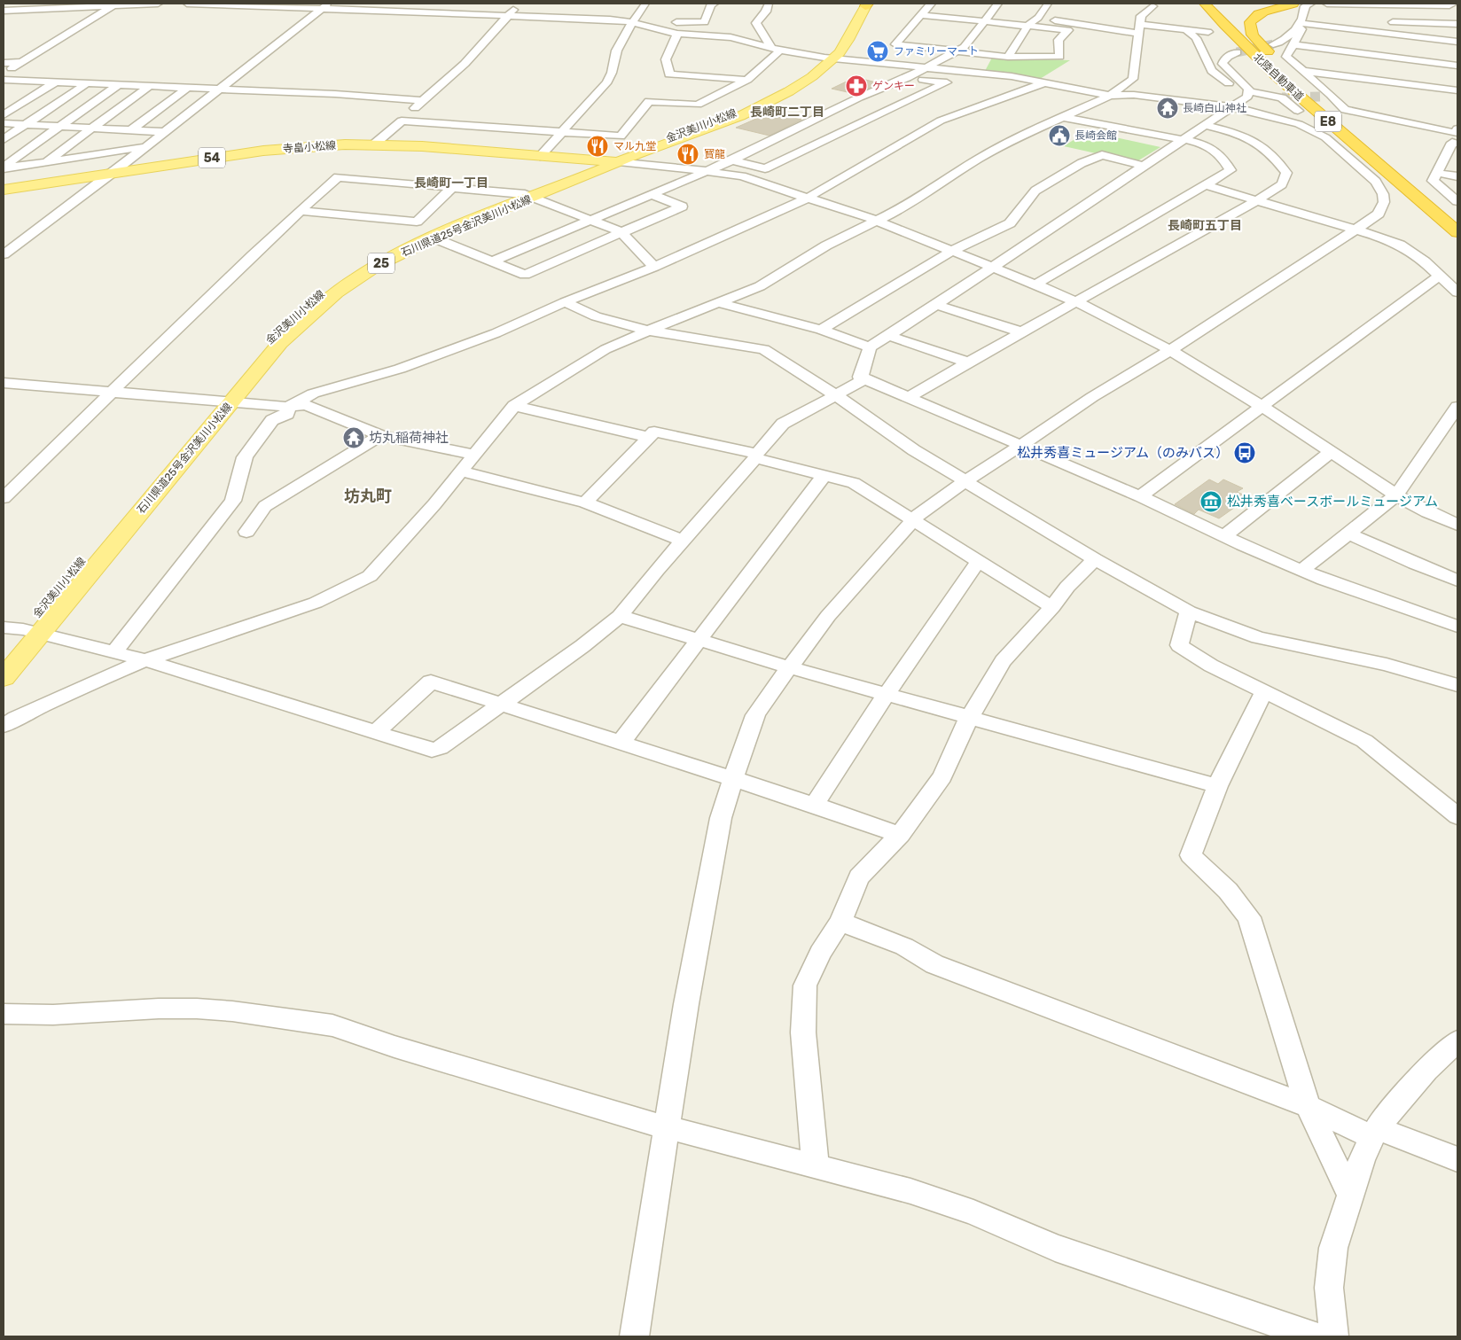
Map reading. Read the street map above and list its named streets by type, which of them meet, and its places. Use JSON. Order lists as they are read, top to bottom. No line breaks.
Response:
{"streets":{"highway":["北陸自動車道","E8"],"main road":["金沢美川小松線","寺畠小松線","54","石川県道25号金沢美川小松線","25"]},"crossings":[["金沢美川小松線","石川県道25号金沢美川小松線"],["寺畠小松線","石川県道25号金沢美川小松線"]],"districts":["長崎町二丁目","長崎町一丁目","長崎町五丁目","坊丸町"],"places":{"supermarket":["ファミリーマート"],"pharmacy":["ゲンキー"],"temple":["長崎白山神社","坊丸稲荷神社"],"public building":["長崎会館"],"restaurant":["マル九堂","寳龍"],"bus stop":["松井秀喜ミュージアム（のみバス）"],"museum":["松井秀喜ベースボールミュージアム"]}}
